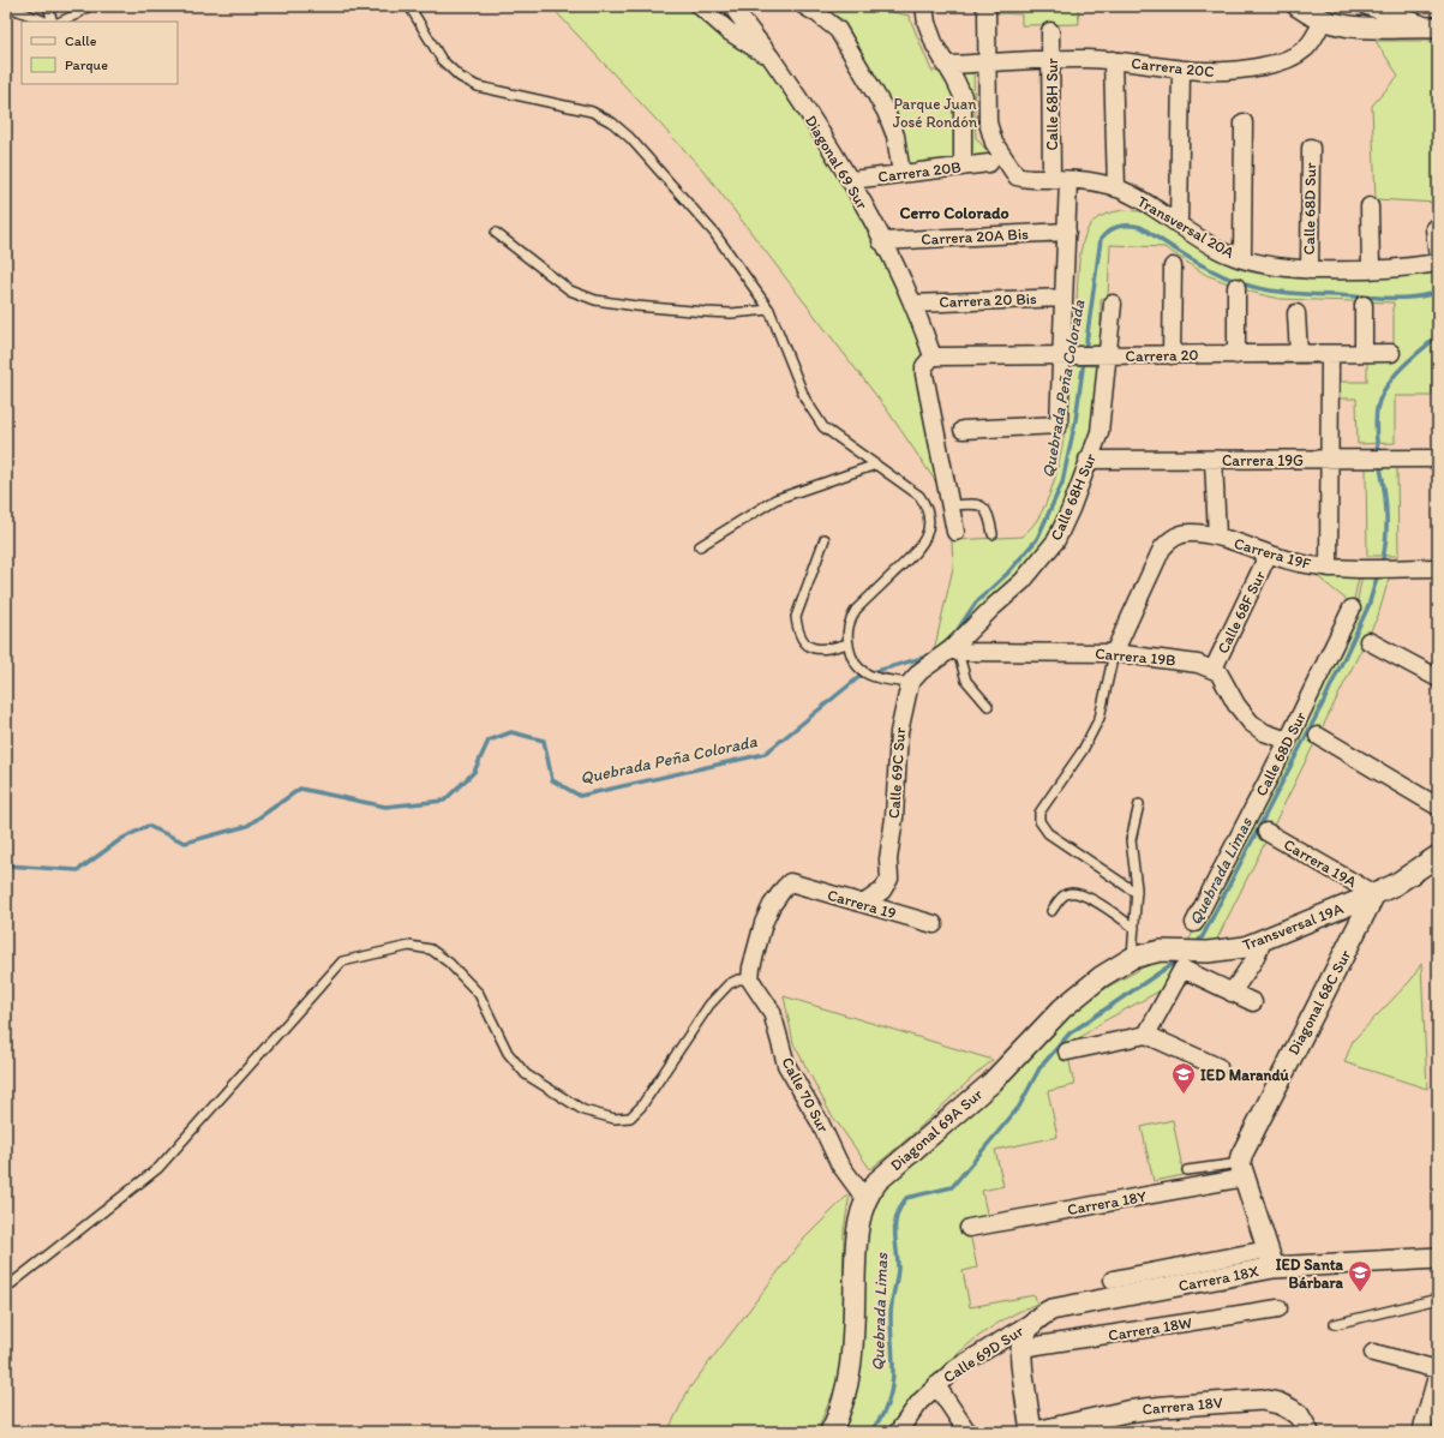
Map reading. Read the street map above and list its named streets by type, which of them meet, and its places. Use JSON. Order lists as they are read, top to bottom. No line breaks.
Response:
{"streets":{"street":["Carrera 20C","Calle 68H Sur","Diagonal 69 Sur","Carrera 20B","Calle 68D Sur","Transversal 20A","Carrera 20A Bis","Carrera 20 Bis","Carrera 20","Carrera 19G","Carrera 19F","Calle 68F Sur","Carrera 19B","Calle 69C Sur","Carrera 19A","Carrera 19","Transversal 19A","Diagonal 68C Sur","Calle 70 Sur","Diagonal 69A Sur","Carrera 18Y","Carrera 18X","Carrera 18W","Calle 69D Sur","Carrera 18V"]},"crossings":[["Carrera 20C","Calle 68H Sur"],["Carrera 20C","Transversal 20A"],["Calle 68H Sur","Transversal 20A"],["Calle 68H Sur","Carrera 20"],["Calle 68H Sur","Carrera 19G"],["Calle 68H Sur","Carrera 19B"],["Diagonal 69 Sur","Carrera 20B"],["Diagonal 69 Sur","Carrera 20A Bis"],["Diagonal 69 Sur","Carrera 20 Bis"],["Diagonal 69 Sur","Carrera 20"],["Calle 68D Sur","Transversal 20A"],["Carrera 19F","Calle 68F Sur"],["Carrera 19F","Carrera 19B"],["Calle 68F Sur","Carrera 19B"],["Calle 69C Sur","Carrera 19"],["Carrera 19A","Transversal 19A"],["Carrera 19A","Diagonal 68C Sur"],["Carrera 19","Calle 70 Sur"],["Transversal 19A","Diagonal 68C Sur"],["Transversal 19A","Diagonal 69A Sur"],["Diagonal 68C Sur","Carrera 18Y"],["Calle 70 Sur","Diagonal 69A Sur"],["Carrera 18X","Calle 69D Sur"]],"districts":["Cerro Colorado"],"water":["Quebrada Peña Colorada","Quebrada Limas"],"parks":["Parque Juan José Rondón"],"places":{"school or university":["IED Marandú","IED Santa Bárbara"]},"legend":["Calle","Parque"]}
